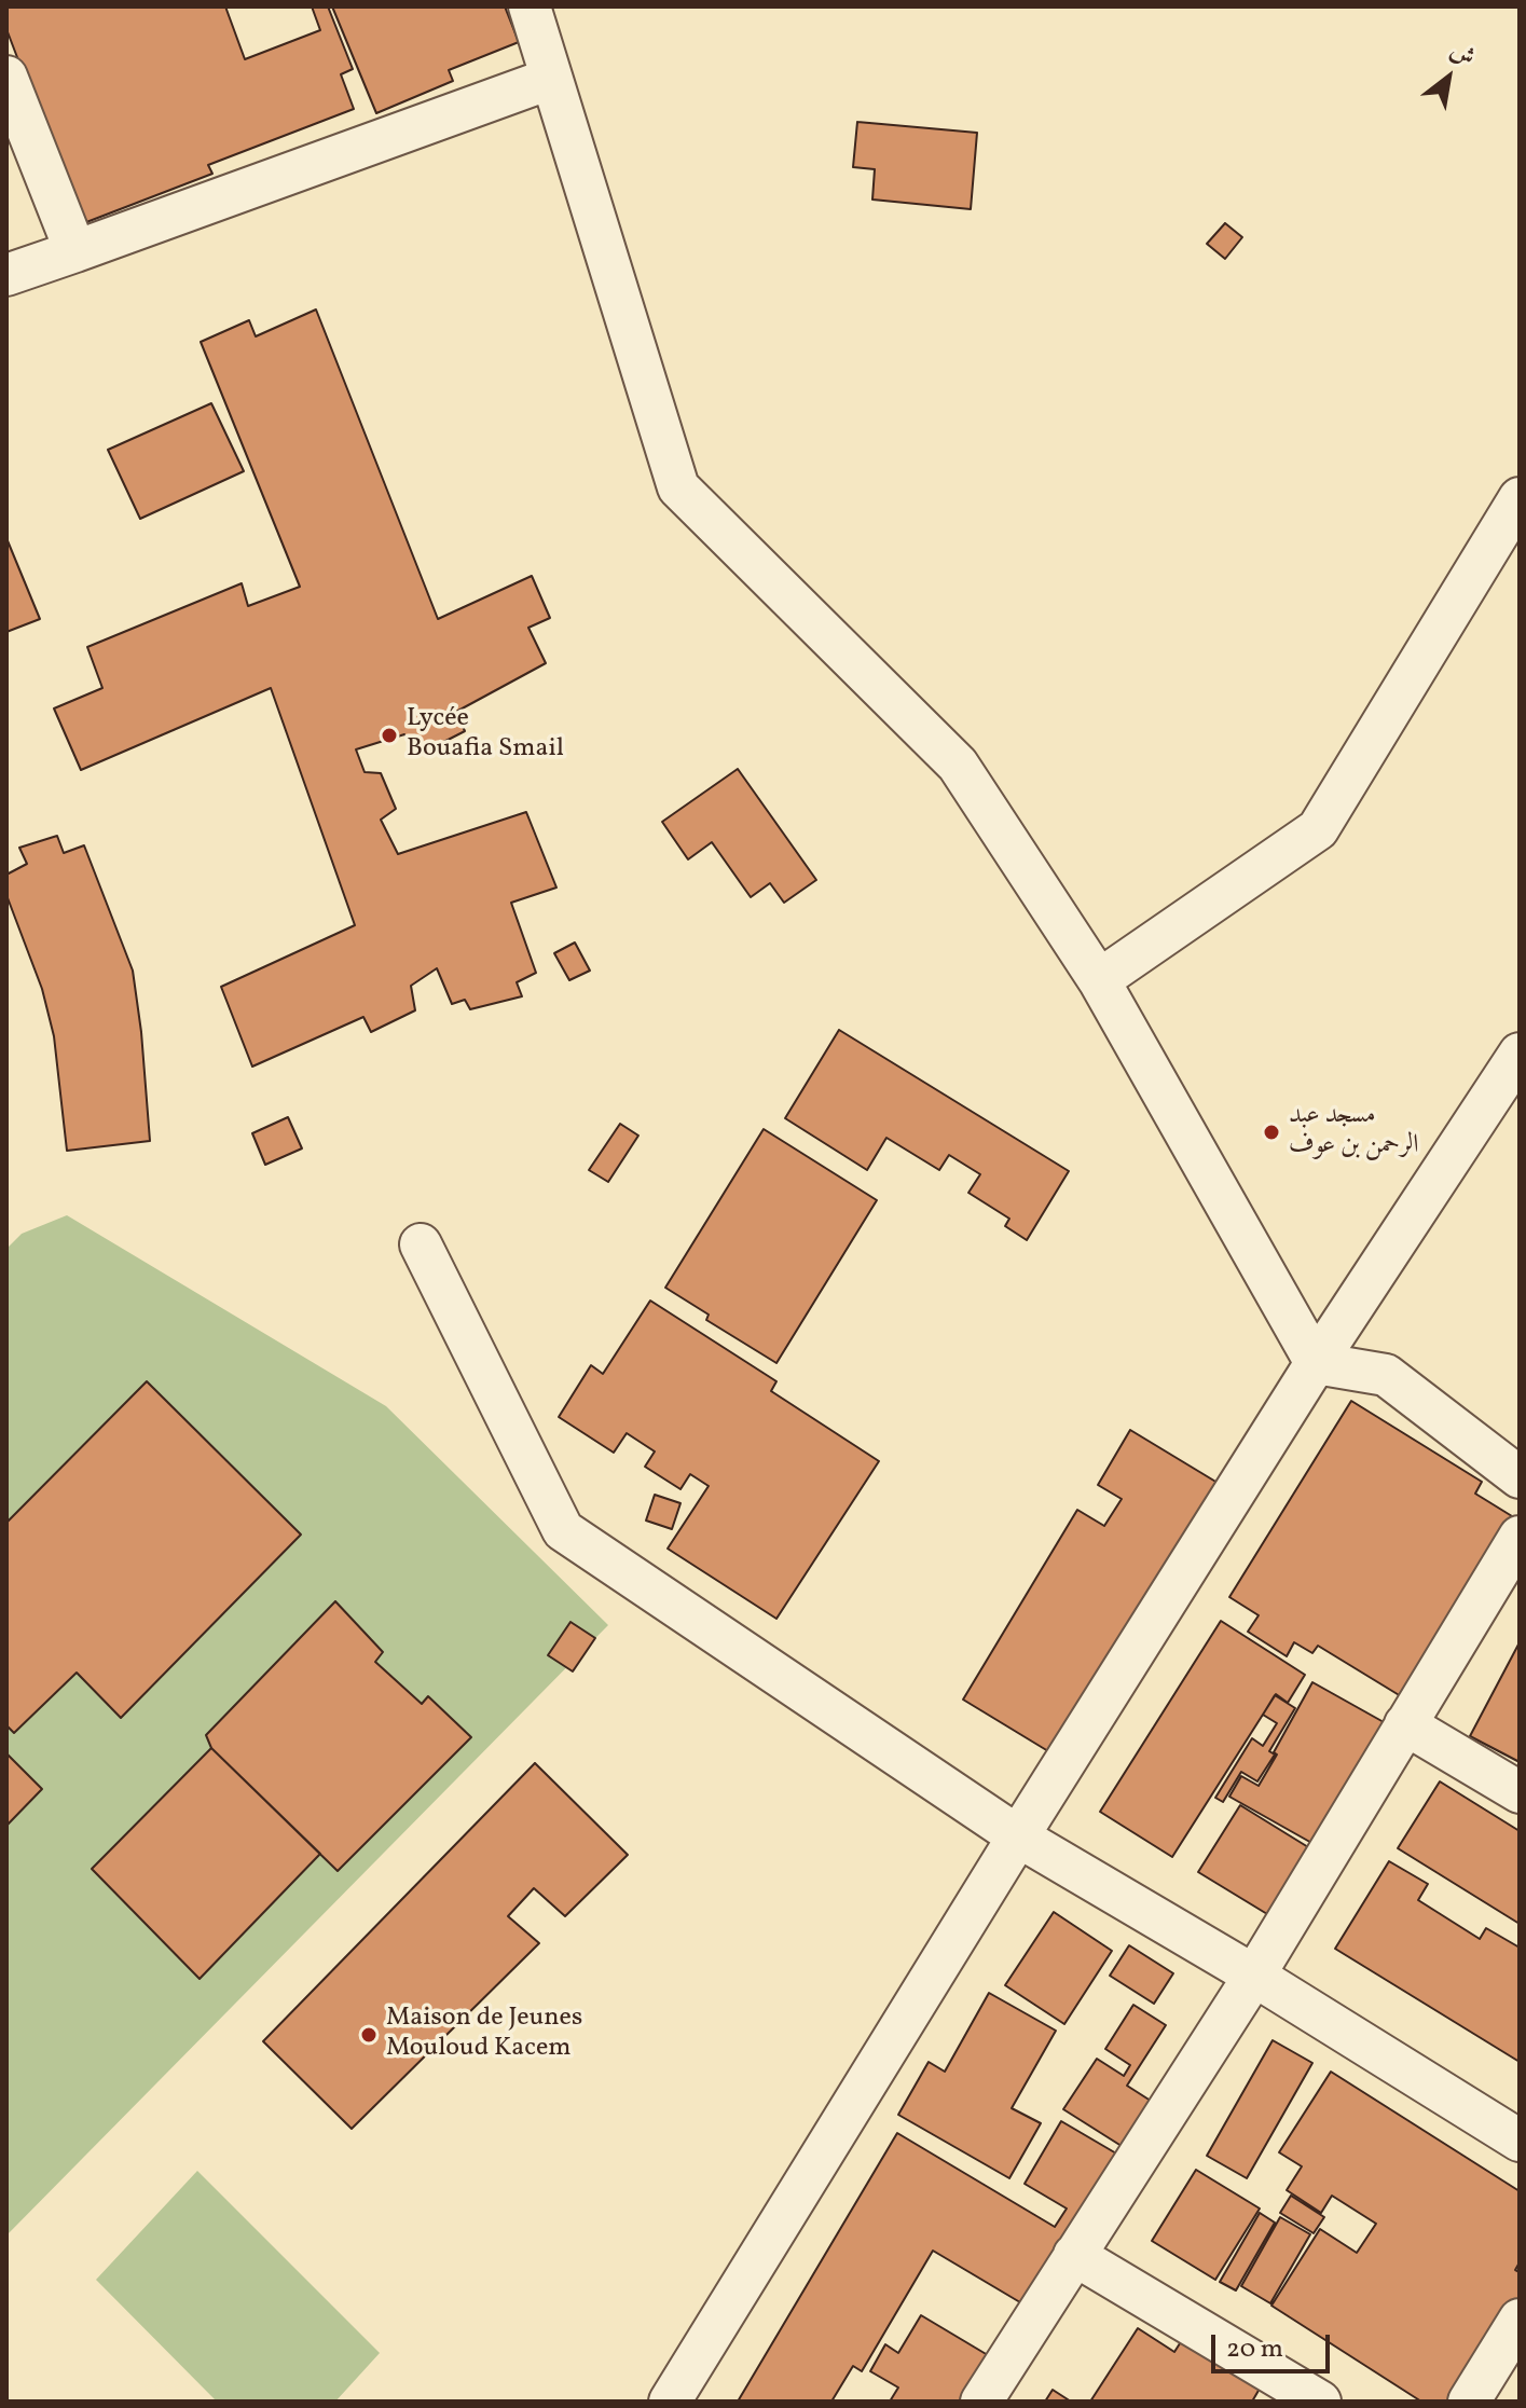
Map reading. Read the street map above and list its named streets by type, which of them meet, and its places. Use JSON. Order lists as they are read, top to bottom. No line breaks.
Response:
{"places":["Lycée Bouafia Smail","مسجد عبد الرحمن بن عوف","Maison de Jeunes Mouloud Kacem"],"scale_bar":"20 m","north":"top right"}
